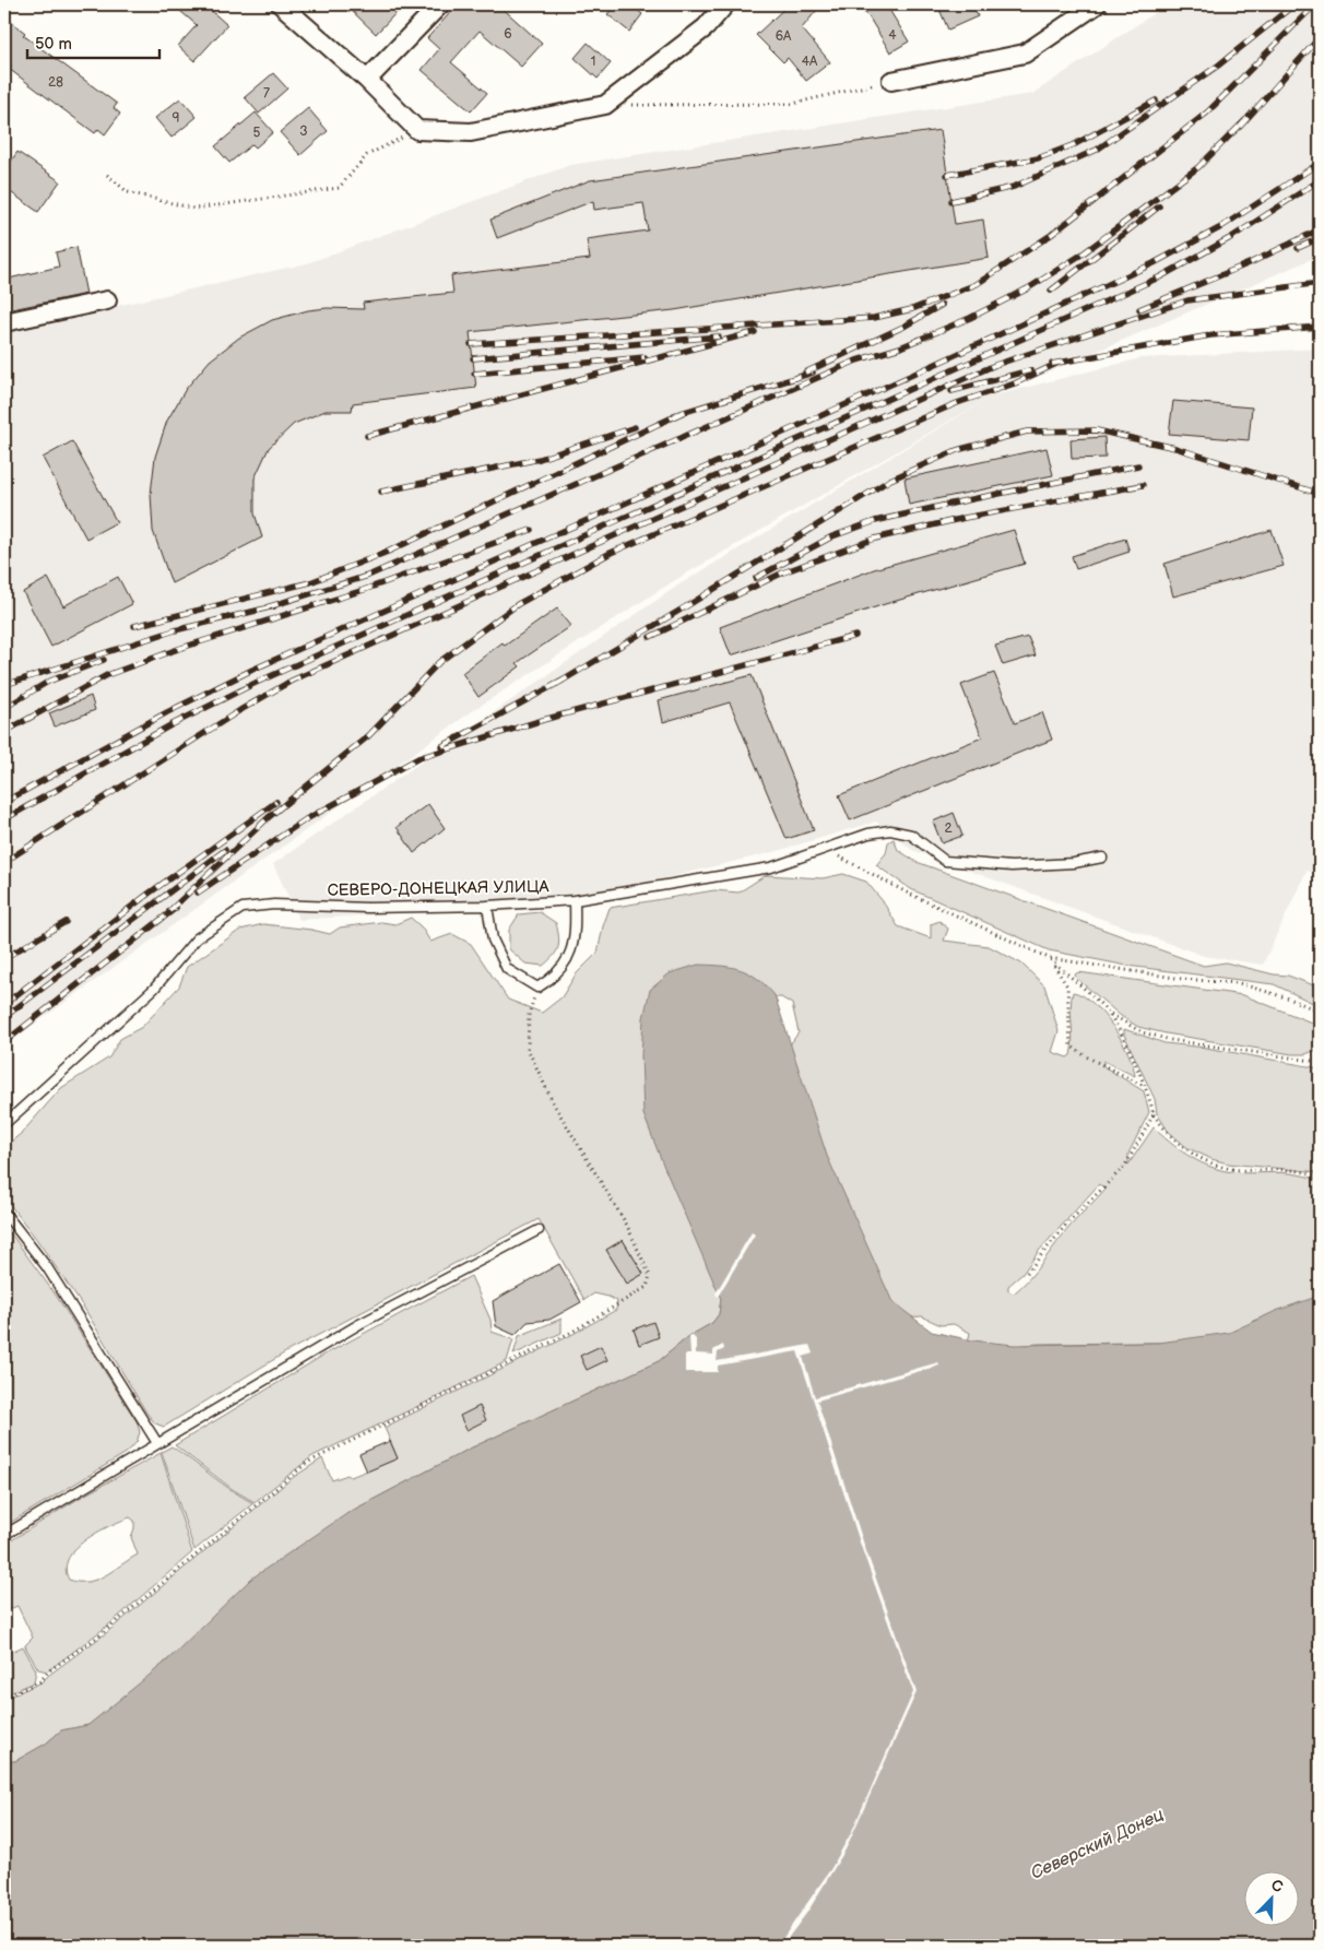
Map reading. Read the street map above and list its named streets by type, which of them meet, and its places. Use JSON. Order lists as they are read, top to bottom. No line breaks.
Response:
{"streets":{"lane":["СЕВЕРО-ДОНЕЦКАЯ УЛИЦА"]},"water":["Северский Донец"],"house_numbers":["6","4","6А","1","4А","28","7","9","3","5","2"],"scale_bar":"50 m","north":"top right"}
